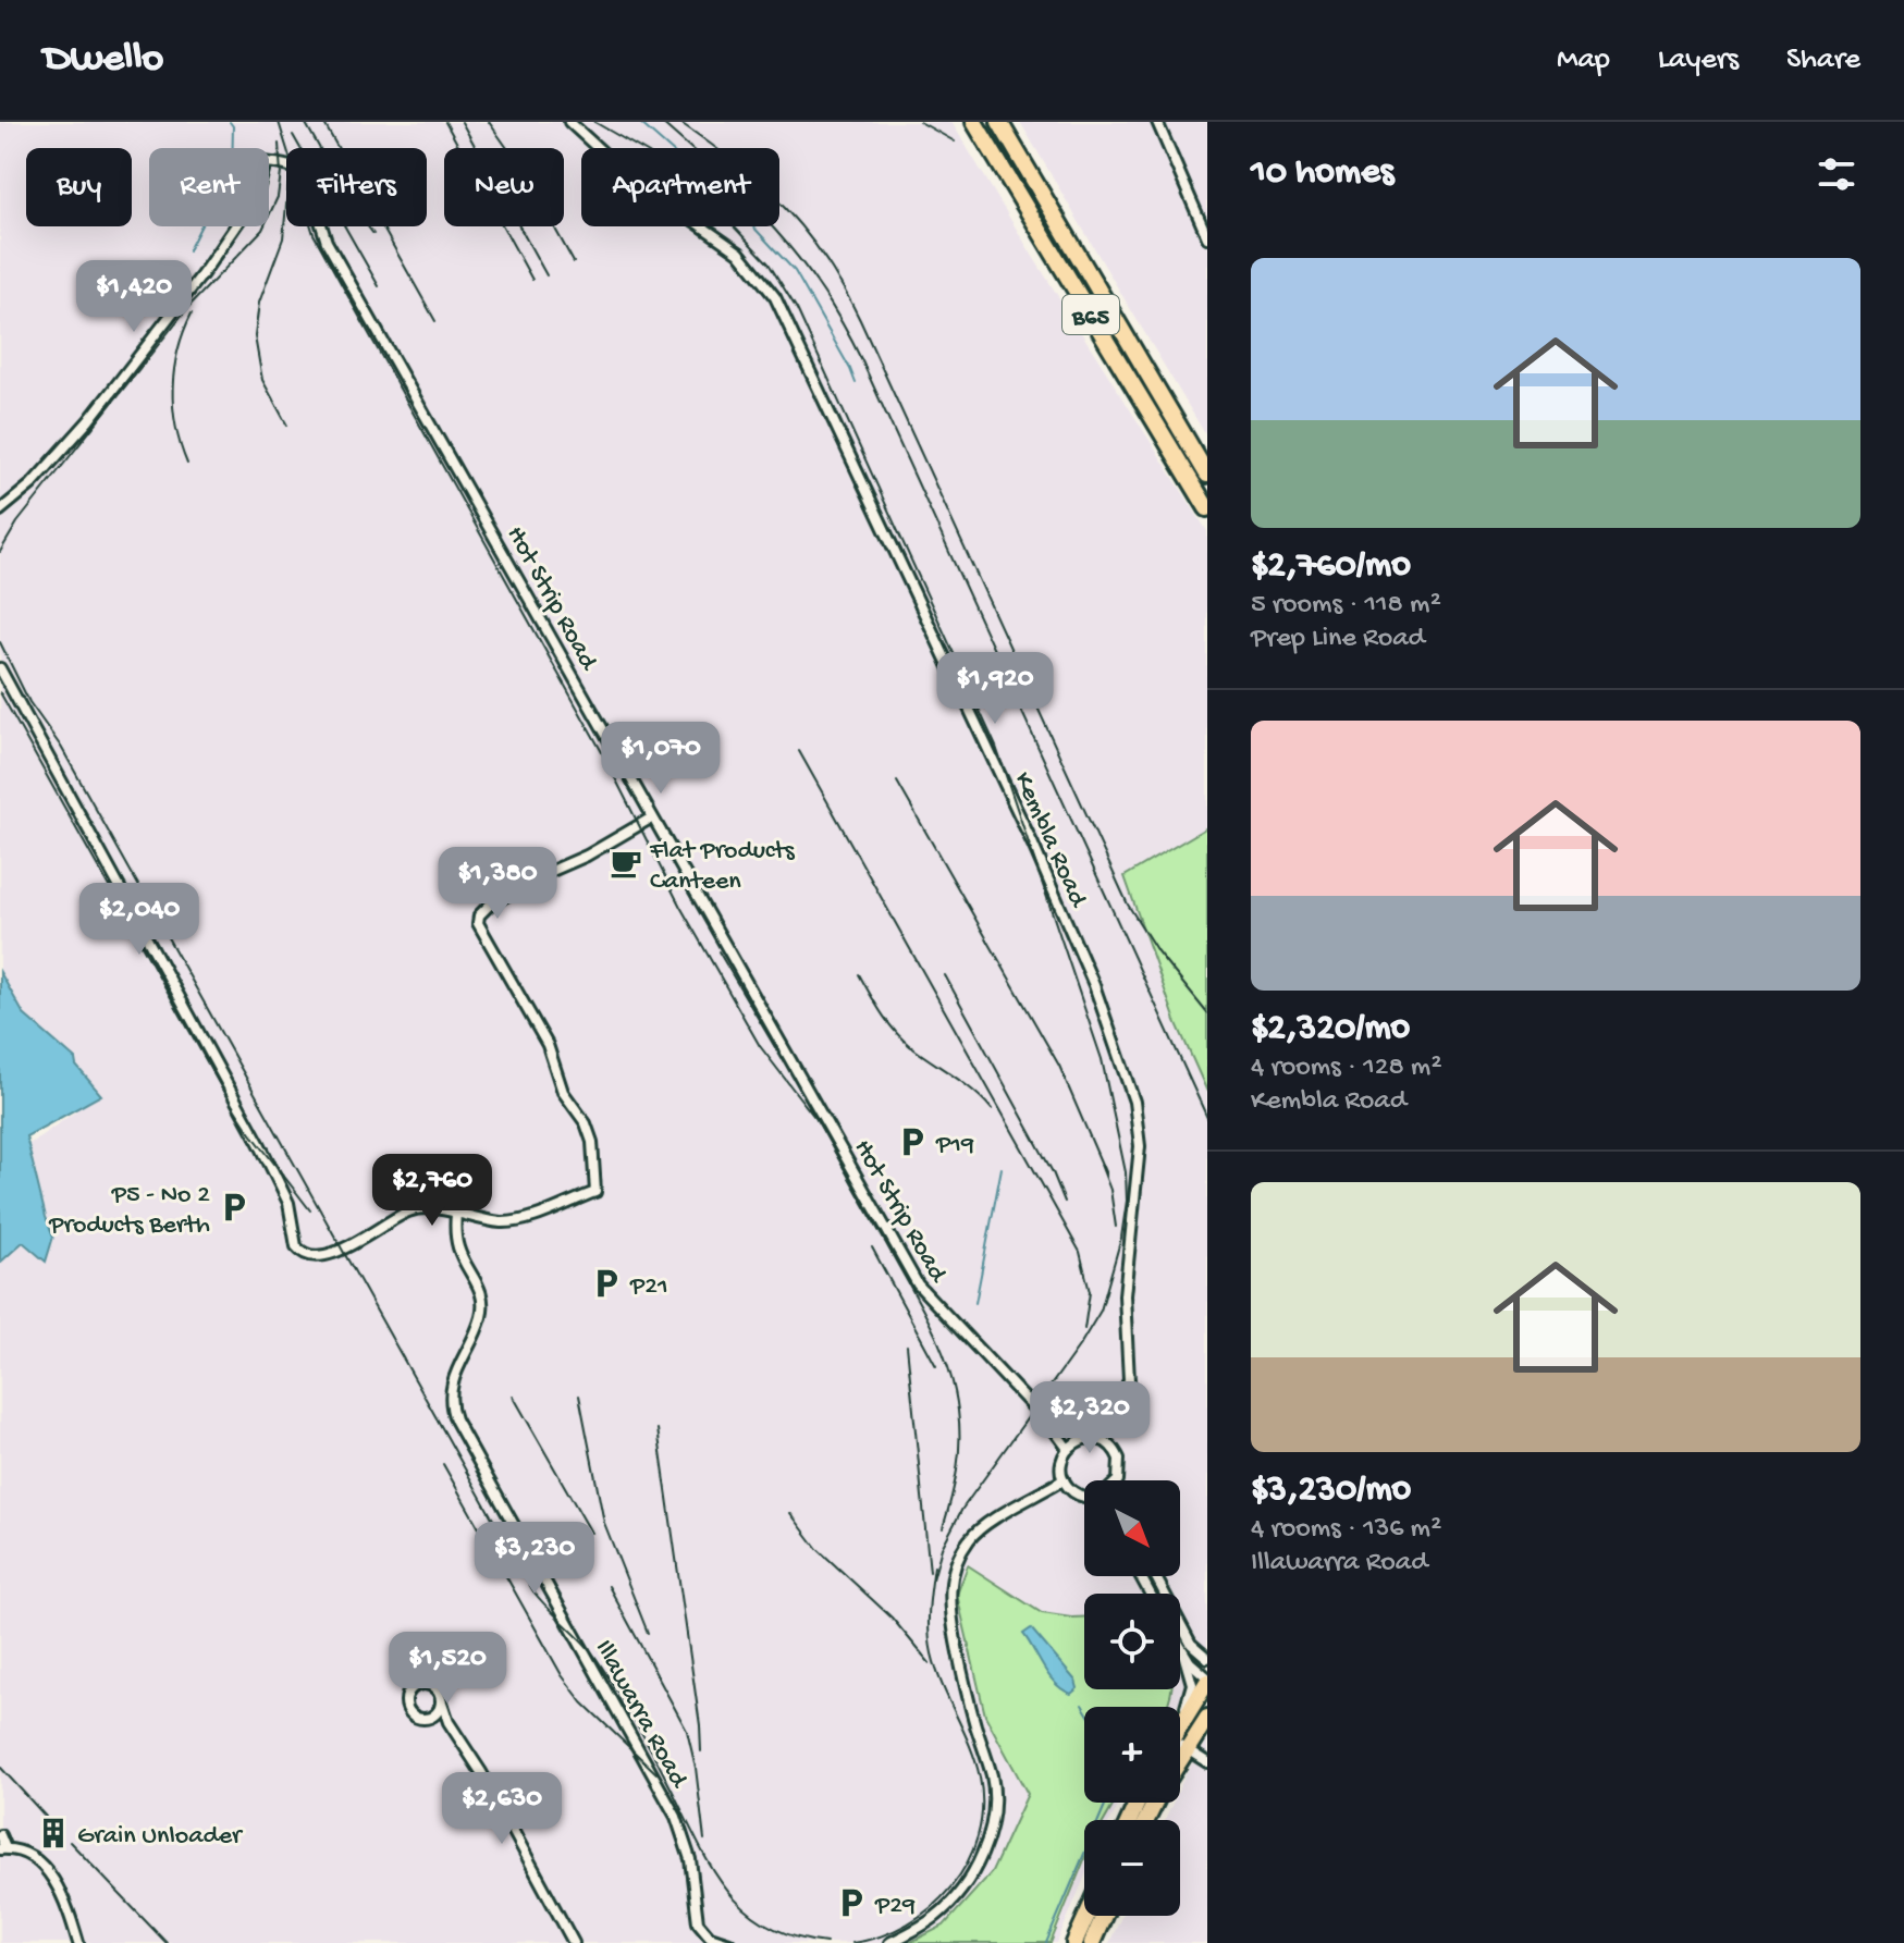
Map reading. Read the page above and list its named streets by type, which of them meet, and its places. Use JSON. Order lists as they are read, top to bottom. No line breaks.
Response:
{"streets":{"main road":["B65"],"street":["Hot Strip Road","Kembla Road","Illawarra Road"]},"places":{"cafe":["Flat Products Canteen"],"parking":["P19","P5 - No 2 Products Berth","P21","P29"],"building":["Grain Unloader"]},"north":"bottom right","page":{"header":"Dwello","nav":["Map","Layers","Share"],"heading":"10 homes","chip":["Buy","Rent","Filters","New","Apartment"],"list":[{"name":"$2,760/mo","note":"5 rooms · 118 m² · Prep Line Road"},{"name":"$2,320/mo","note":"4 rooms · 128 m² · Kembla Road"},{"name":"$3,230/mo","note":"4 rooms · 136 m² · Illawarra Road"}],"price":["$1,420","$1,920","$1,070","$1,380","$2,040","$2,760","$2,320","$3,230","$1,520","$2,630"],"map_buttons":["+","−"]}}
